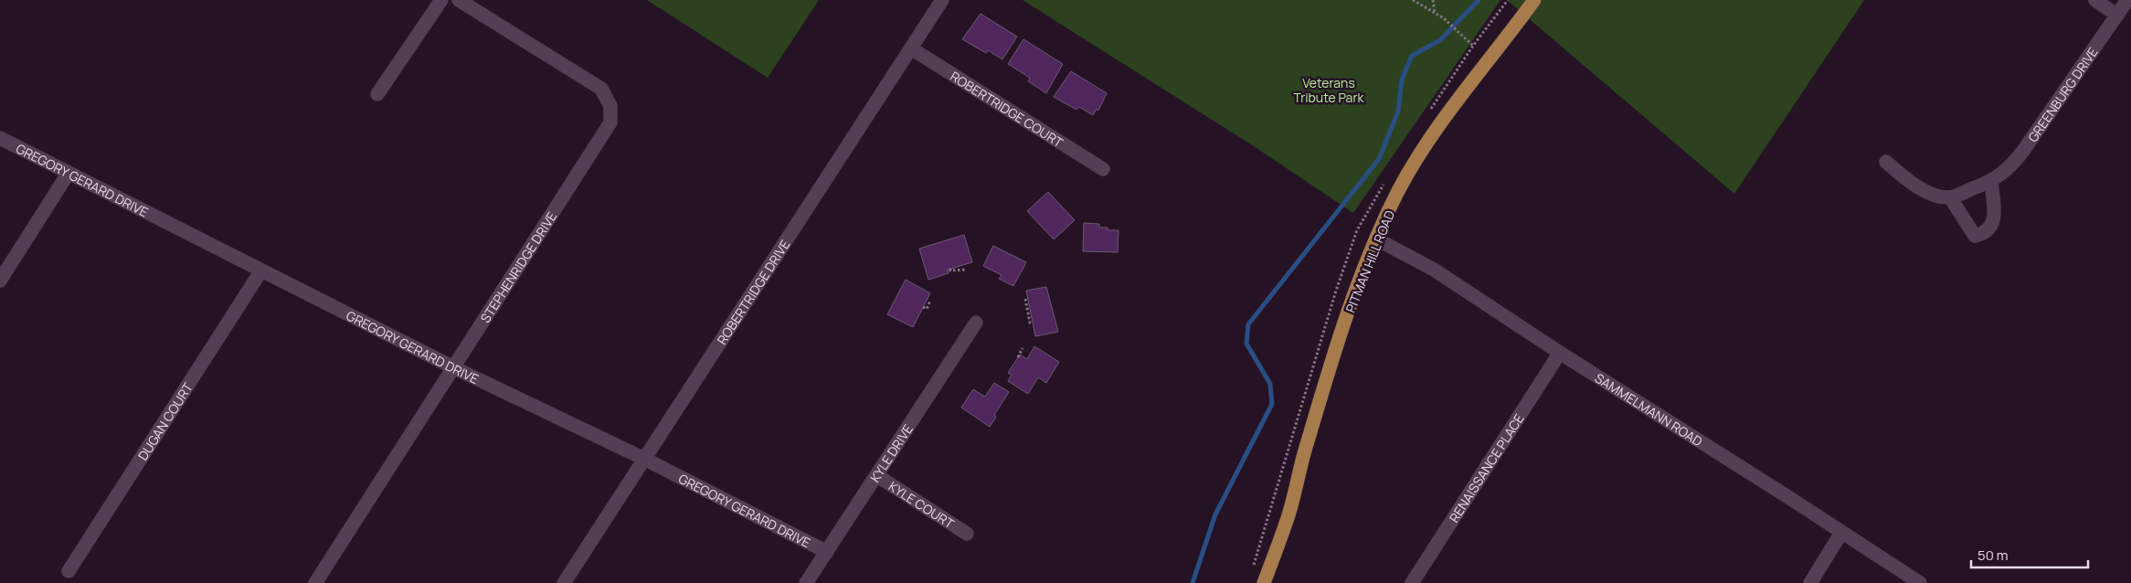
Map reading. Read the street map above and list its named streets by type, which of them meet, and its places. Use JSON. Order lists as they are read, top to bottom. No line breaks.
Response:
{"streets":{"main road":["PITMAN HILL ROAD"],"street":["GREENBURG DRIVE","ROBERTRIDGE COURT","GREGORY GERARD DRIVE","STEPHENRIDGE DRIVE","ROBERTRIDGE DRIVE","SAMMELMANN ROAD","DUGAN COURT","KYLE DRIVE","RENAISSANCE PLACE","KYLE COURT"]},"crossings":[["ROBERTRIDGE COURT","ROBERTRIDGE DRIVE"],["GREGORY GERARD DRIVE","STEPHENRIDGE DRIVE"],["GREGORY GERARD DRIVE","ROBERTRIDGE DRIVE"],["GREGORY GERARD DRIVE","DUGAN COURT"],["GREGORY GERARD DRIVE","KYLE DRIVE"],["PITMAN HILL ROAD","SAMMELMANN ROAD"],["SAMMELMANN ROAD","RENAISSANCE PLACE"],["KYLE DRIVE","KYLE COURT"]],"parks":["Veterans Tribute Park"],"scale_bar":"50 m"}
